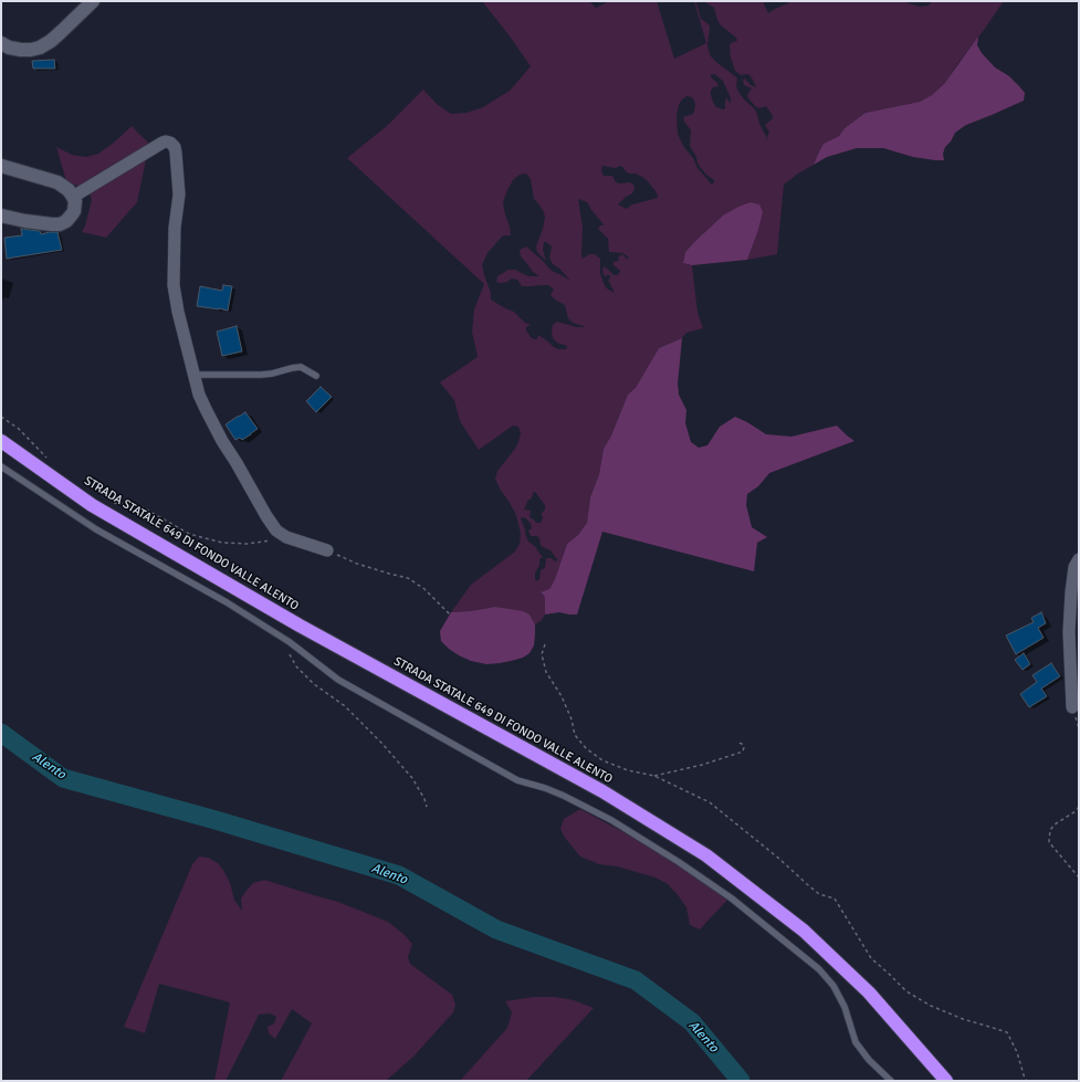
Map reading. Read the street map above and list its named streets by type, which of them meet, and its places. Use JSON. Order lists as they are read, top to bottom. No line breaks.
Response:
{"streets":{"highway":["STRADA STATALE 649 DI FONDO VALLE ALENTO"]},"water":["Alento"]}
